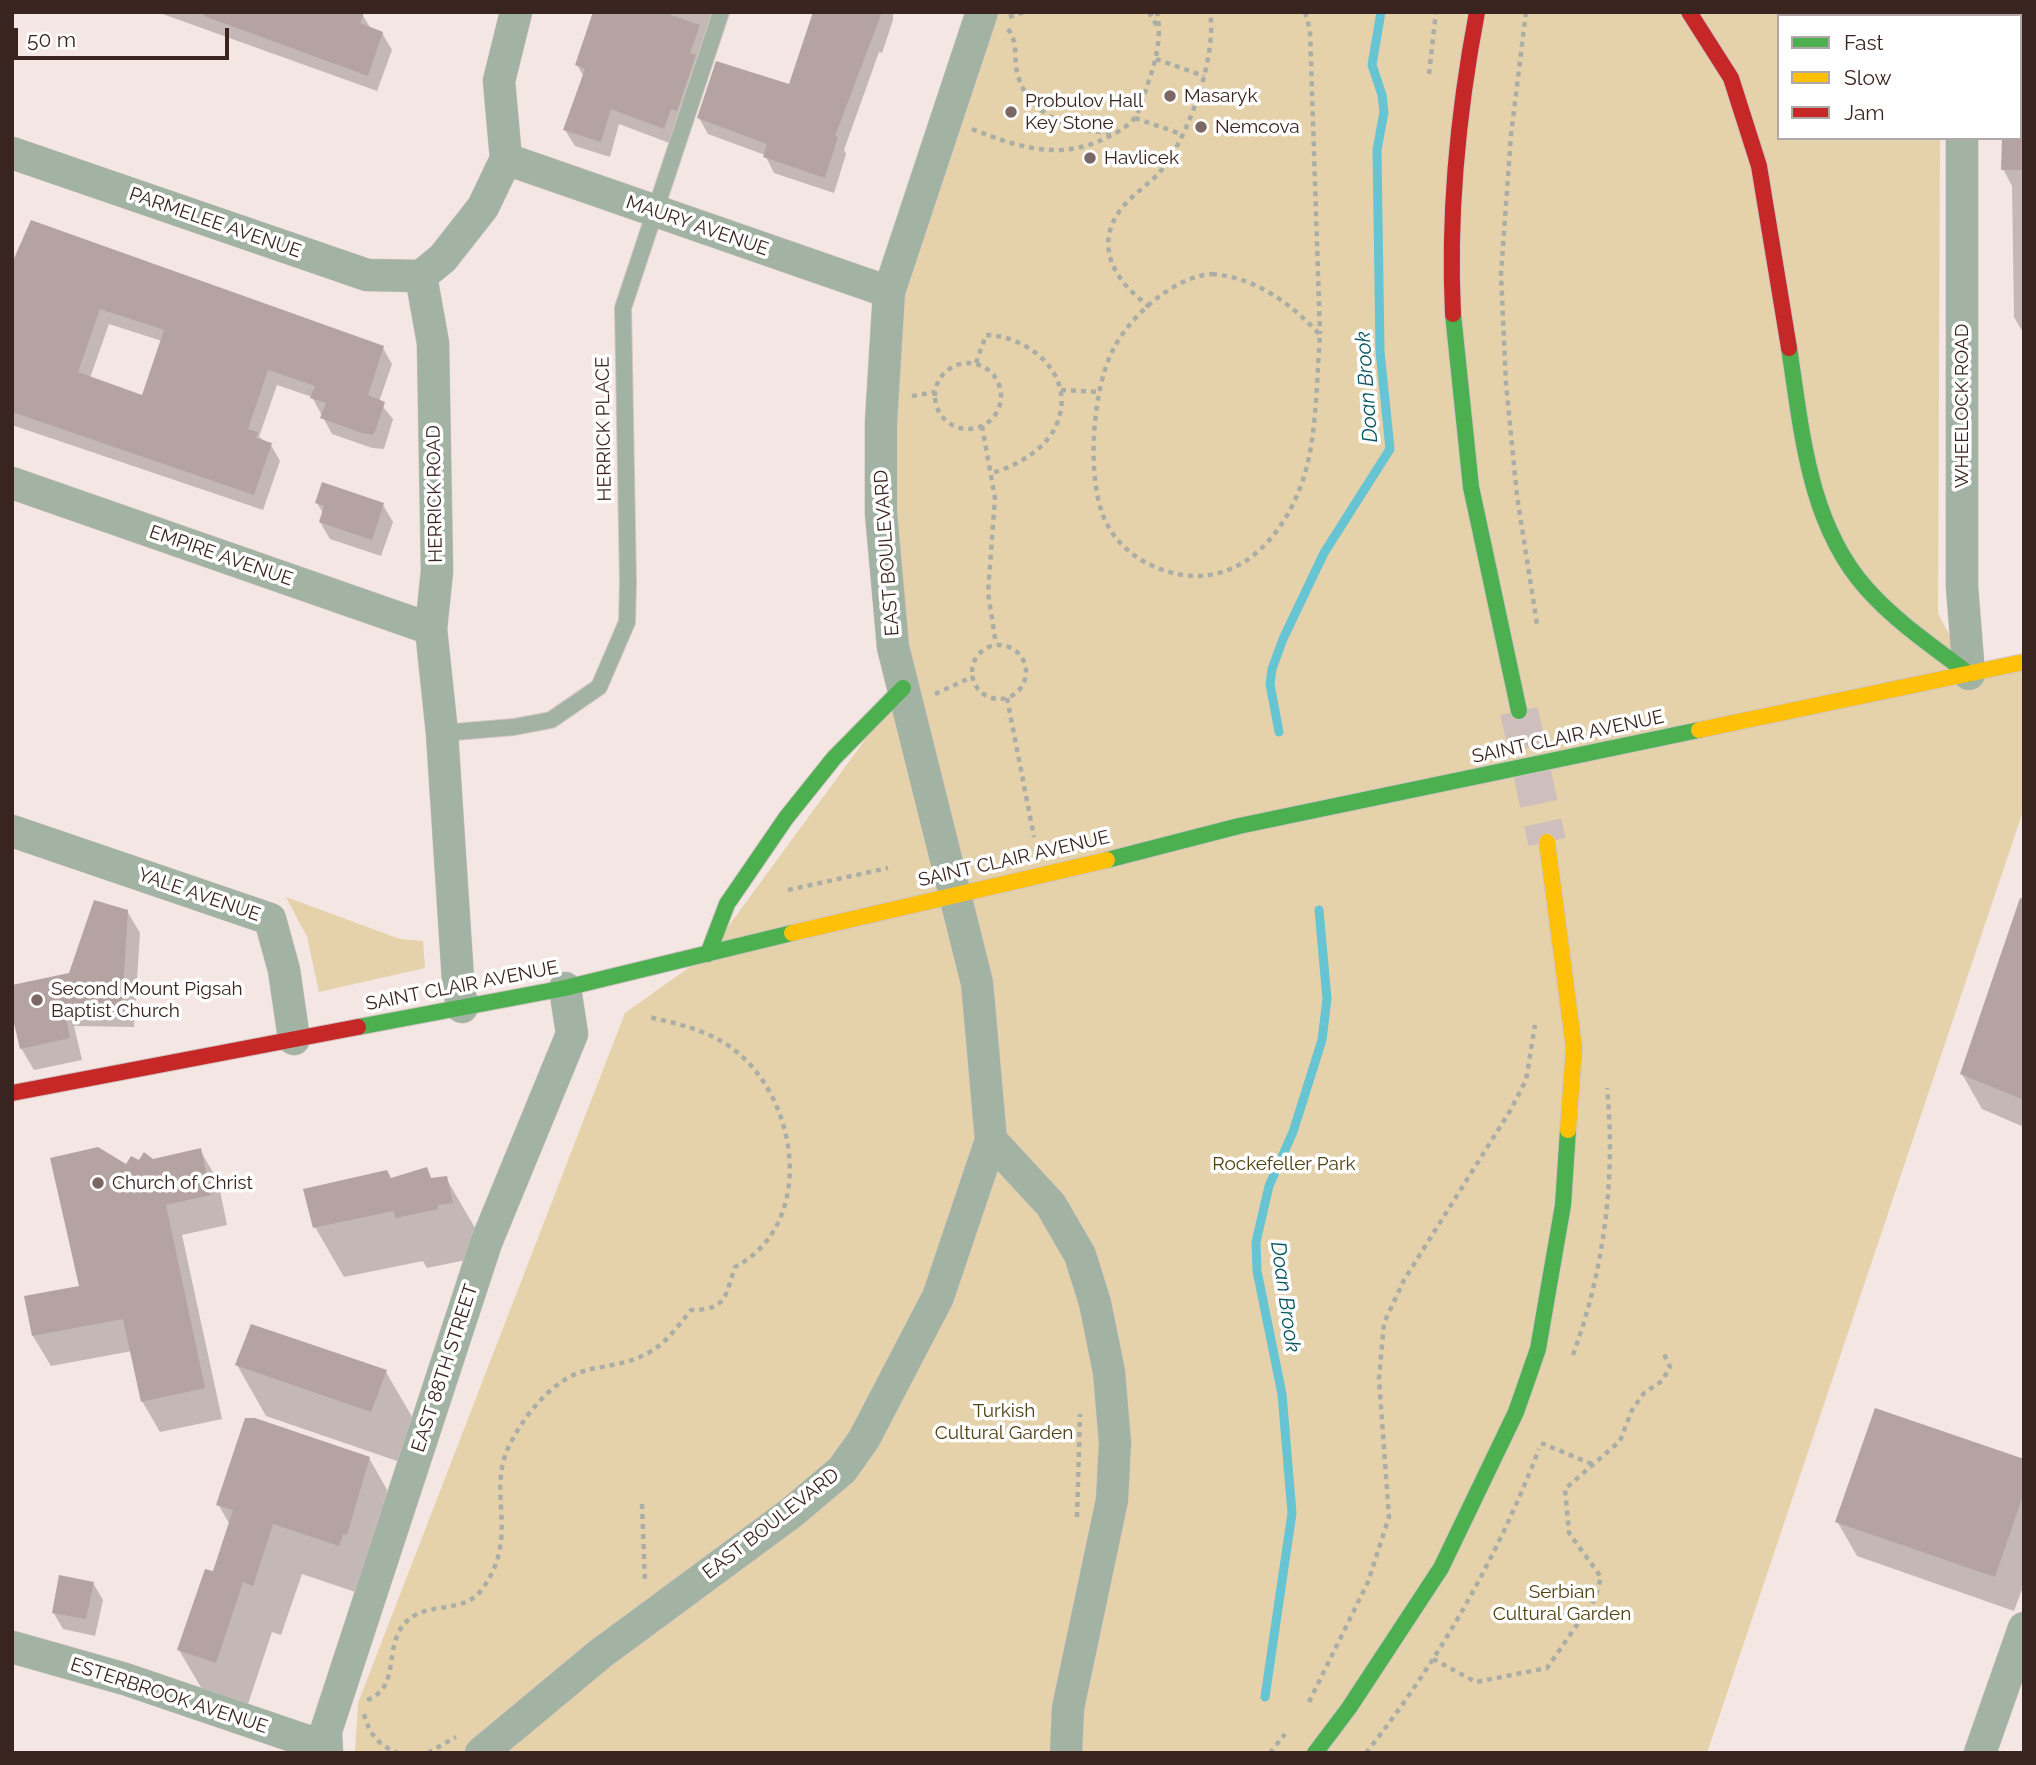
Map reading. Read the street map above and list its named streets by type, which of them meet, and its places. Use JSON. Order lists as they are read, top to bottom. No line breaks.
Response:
{"streets":{"main road":["SAINT CLAIR AVENUE"],"street":["PARMELEE AVENUE","MAURY AVENUE","WHEELOCK ROAD","HERRICK ROAD","EAST BOULEVARD","EMPIRE AVENUE","YALE AVENUE","EAST 88TH STREET","ESTERBROOK AVENUE"],"lane":["HERRICK PLACE"]},"crossings":[["PARMELEE AVENUE","HERRICK ROAD"],["MAURY AVENUE","HERRICK PLACE"],["MAURY AVENUE","EAST BOULEVARD"],["WHEELOCK ROAD","SAINT CLAIR AVENUE"],["HERRICK PLACE","HERRICK ROAD"],["HERRICK ROAD","EMPIRE AVENUE"],["HERRICK ROAD","SAINT CLAIR AVENUE"],["EAST BOULEVARD","SAINT CLAIR AVENUE"],["SAINT CLAIR AVENUE","YALE AVENUE"],["SAINT CLAIR AVENUE","EAST 88TH STREET"],["EAST 88TH STREET","ESTERBROOK AVENUE"]],"water":["Doan Brook"],"parks":["Rockefeller Park","Turkish Cultural Garden","Serbian Cultural Garden"],"places":["Masaryk","Probulov Hall Key Stone","Nemcova","Havlicek","Second Mount Pigsah Baptist Church","Church of Christ"],"legend":["Fast","Slow","Jam"],"scale_bar":"50 m"}
